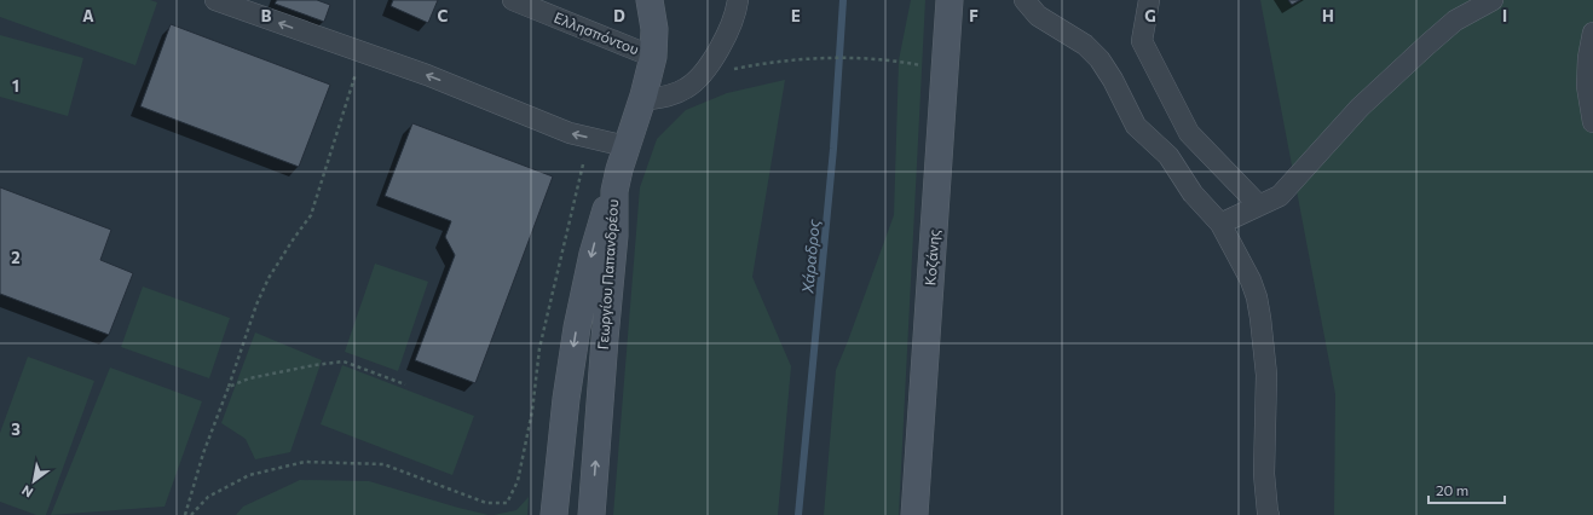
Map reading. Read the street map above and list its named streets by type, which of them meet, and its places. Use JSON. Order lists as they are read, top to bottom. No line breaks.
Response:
{"streets":{"main road":["Κοζάνης","Γεωργίου Παπανδρέου"],"street":["Ελλησπόντου"]},"water":["Χάραδρος"],"scale_bar":"20 m","north":"bottom left","grid":{"columns":["A","B","C","D","E","F","G","H","I"],"rows":["1","2","3"]}}
